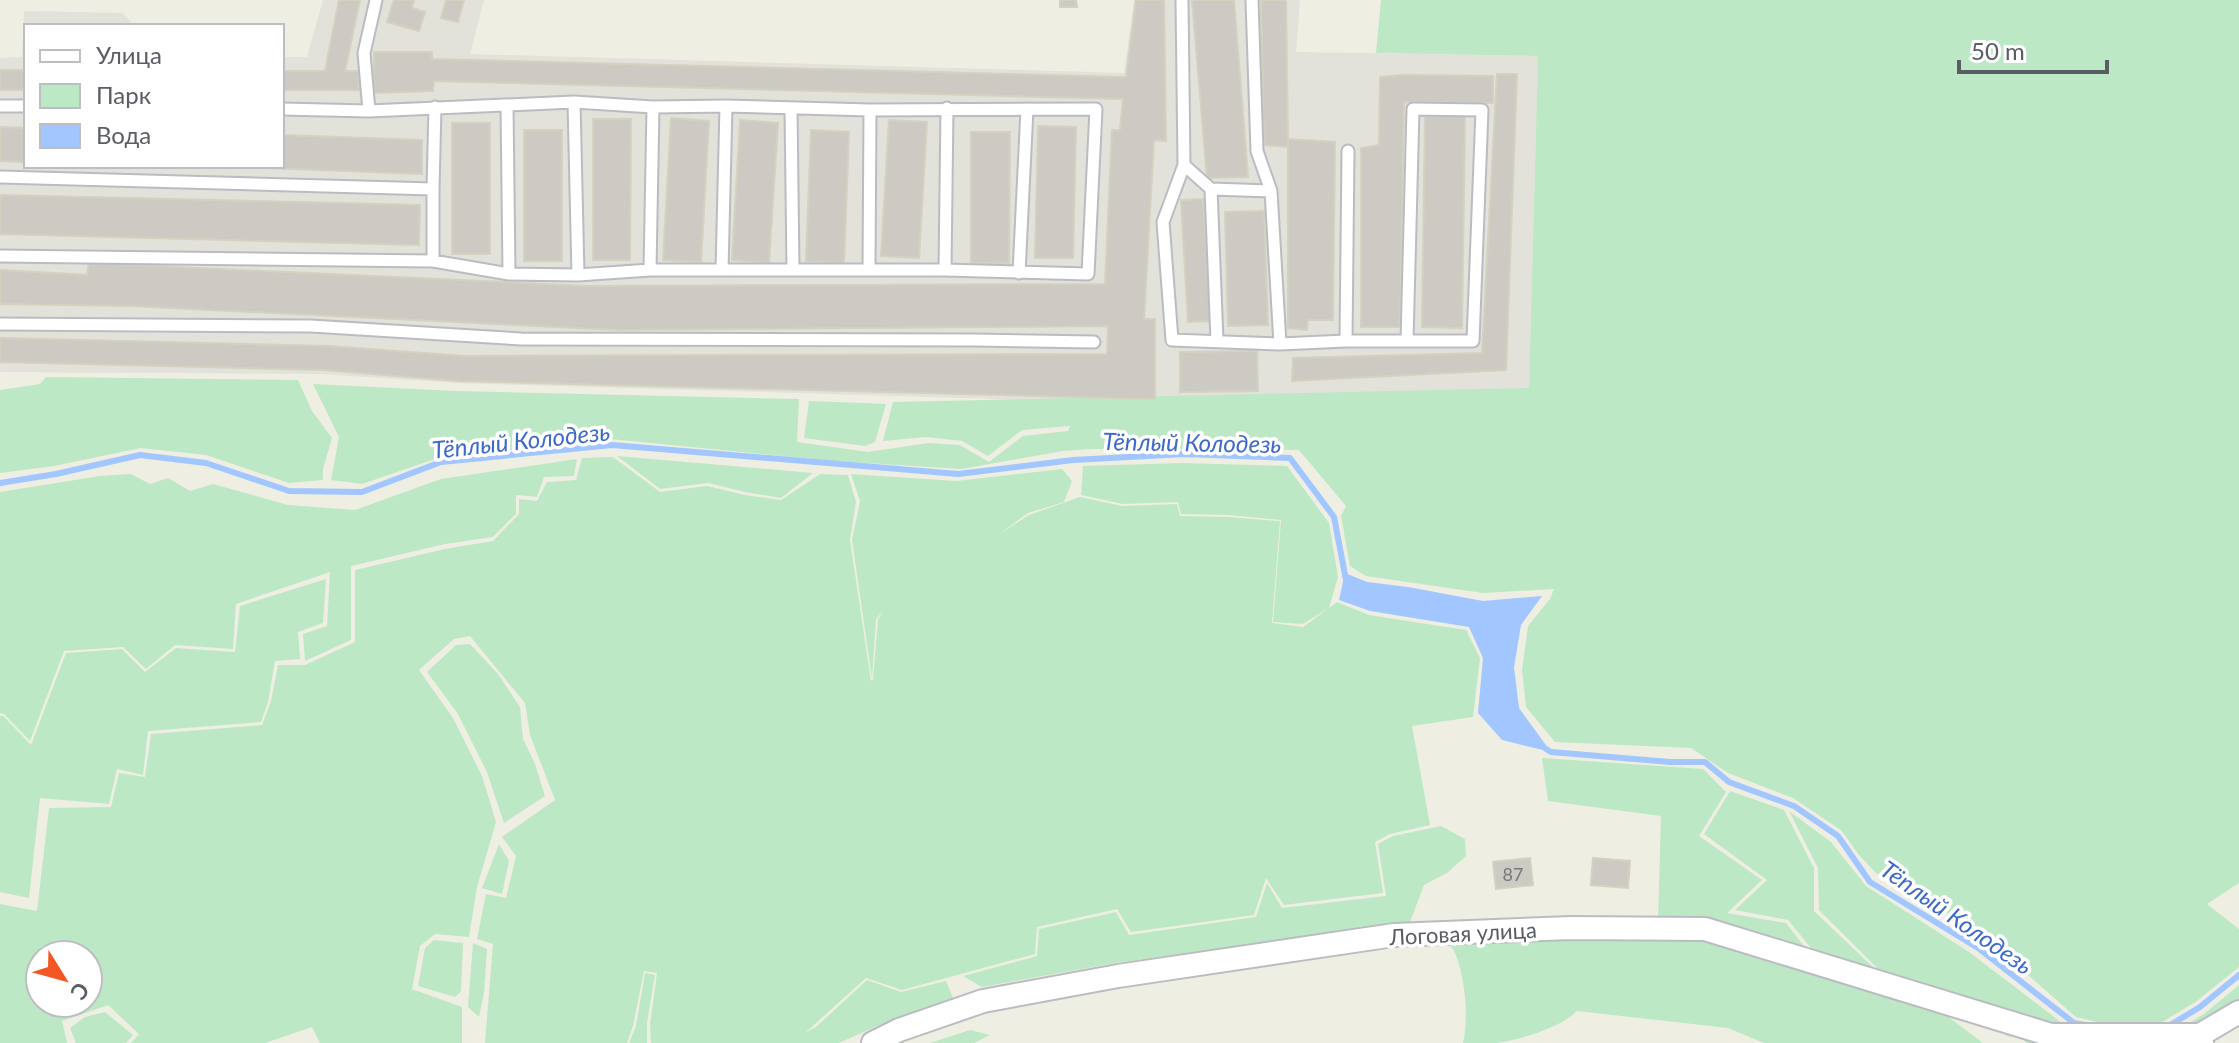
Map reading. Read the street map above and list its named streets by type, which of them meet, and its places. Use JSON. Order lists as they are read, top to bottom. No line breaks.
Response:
{"streets":{"street":["Логовая улица"]},"water":["Тёплый Колодезь"],"house_numbers":["87"],"legend":["Улица","Парк","Вода"],"scale_bar":"50 m","north":"bottom right"}
